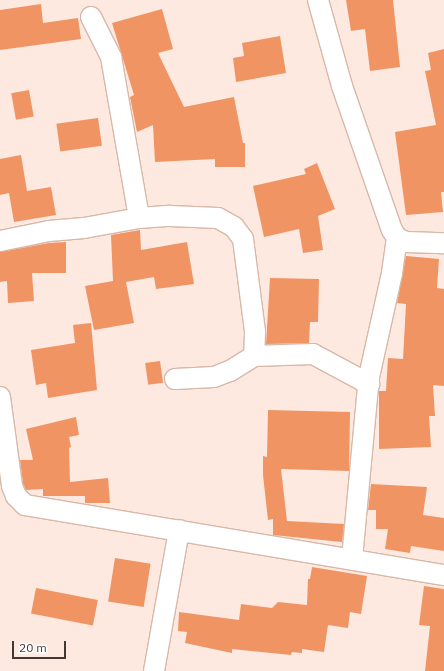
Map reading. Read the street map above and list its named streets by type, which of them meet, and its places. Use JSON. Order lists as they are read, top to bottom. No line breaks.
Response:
{"scale_bar":"20 m"}
